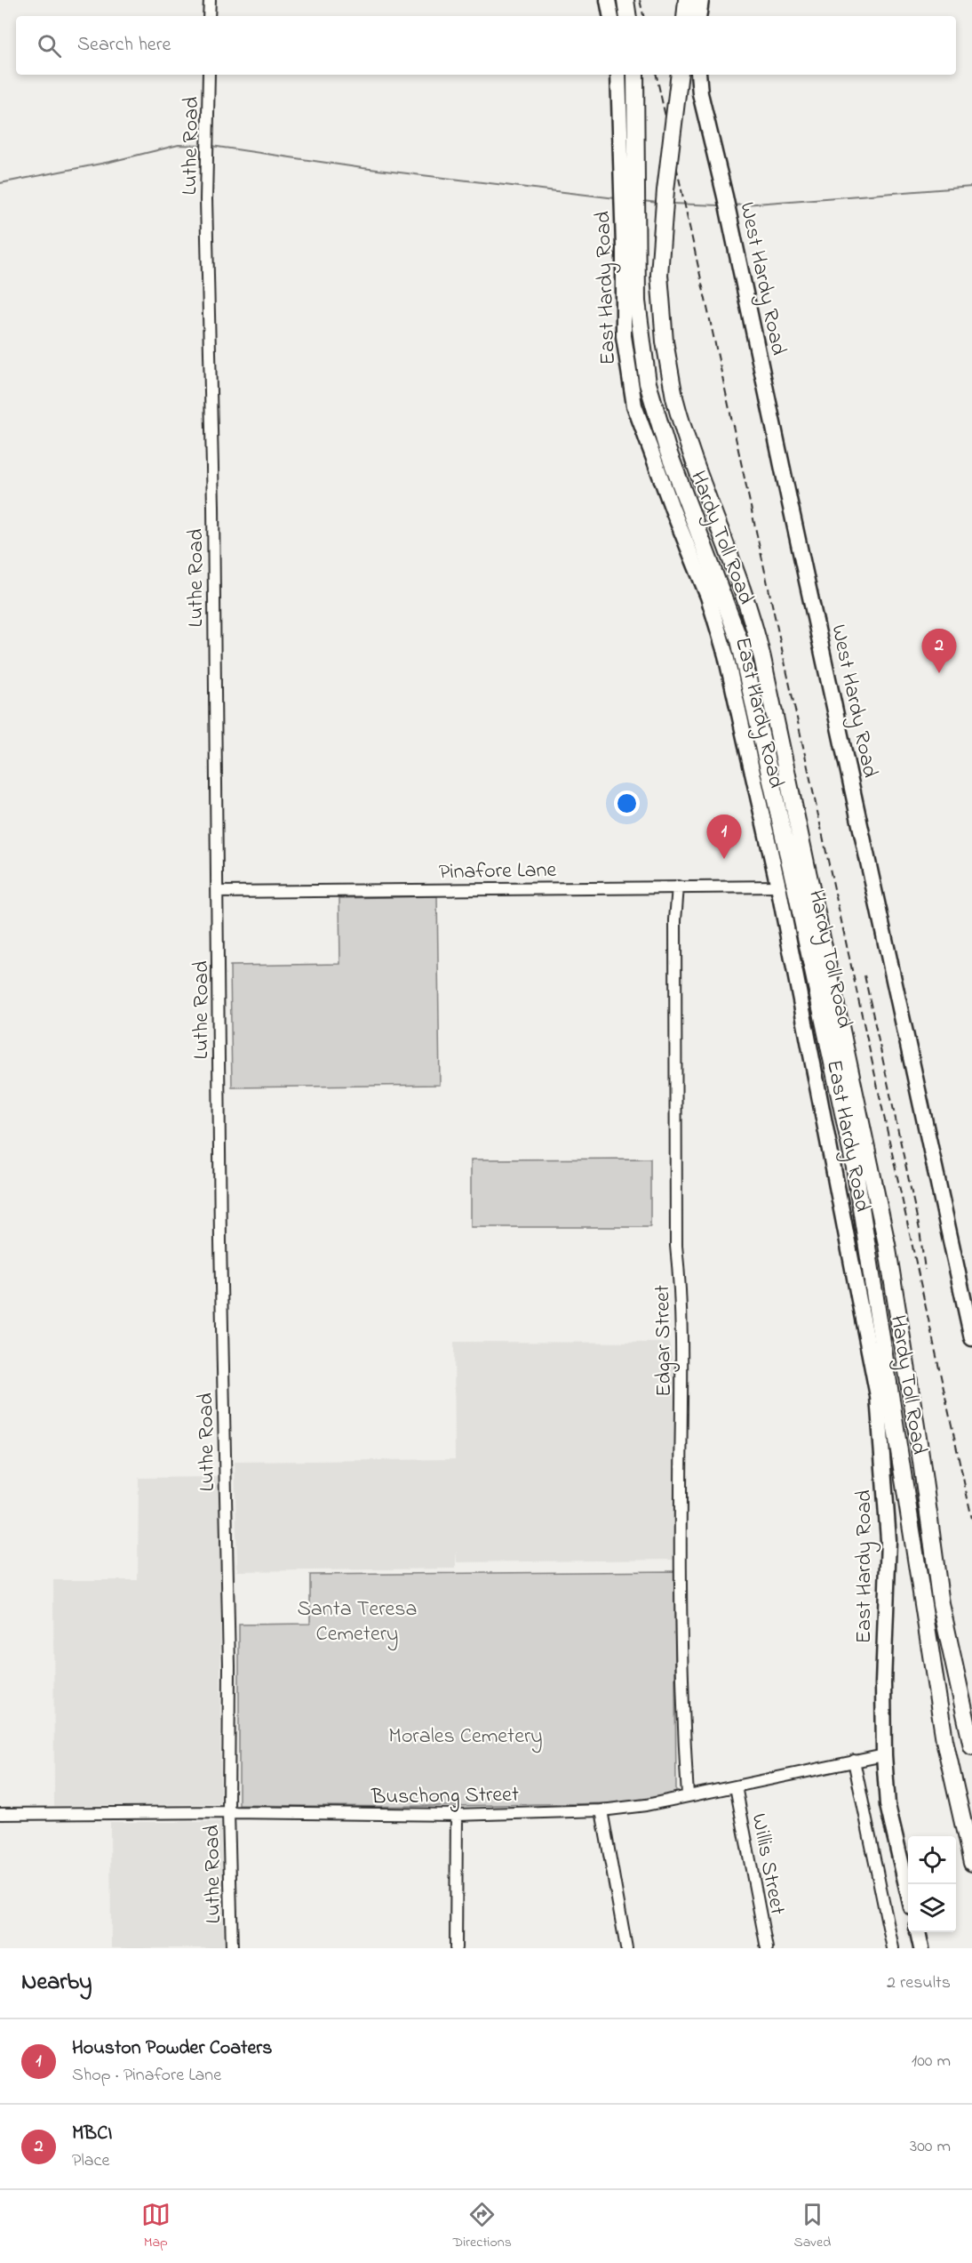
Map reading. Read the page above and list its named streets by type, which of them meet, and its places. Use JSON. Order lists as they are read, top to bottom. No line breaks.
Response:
{"streets":{"highway":["Hardy Toll Road"],"main road":["West Hardy Road","East Hardy Road"],"street":["Luthe Road","Pinafore Lane","Edgar Street","Buschong Street","Willis Street"]},"crossings":[["Luthe Road","Pinafore Lane"],["Luthe Road","Buschong Street"],["East Hardy Road","Pinafore Lane"],["East Hardy Road","Buschong Street"],["Pinafore Lane","Edgar Street"],["Edgar Street","Buschong Street"],["Buschong Street","Willis Street"]],"parks":["Santa Teresa Cemetery","Morales Cemetery"],"page":{"search":"Search here","pins":["2","1"],"heading":["Nearby","2 results"],"list":[{"mark":"1","name":"Houston Powder Coaters","note":"Shop · Pinafore Lane","value":"100 m"},{"mark":"2","name":"MBCI","note":"Place","value":"300 m"}],"nav":["Map","Directions","Saved"]}}
